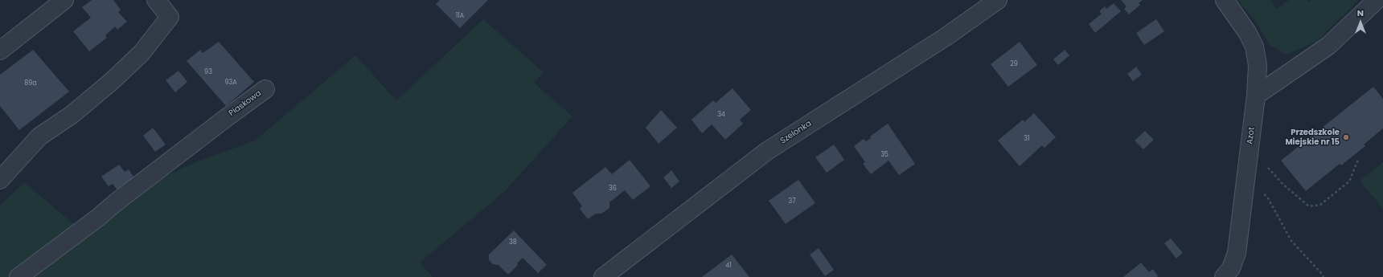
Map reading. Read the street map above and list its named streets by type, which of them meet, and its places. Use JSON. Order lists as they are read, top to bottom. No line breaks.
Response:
{"streets":{"street":["Piaskowa","Szelonka","Azot"]},"places":["Przedszkole Miejskie nr 15"],"house_numbers":["11A","29","93","93A","89a","34","31","35","36","37","38","41"],"north":"top"}
